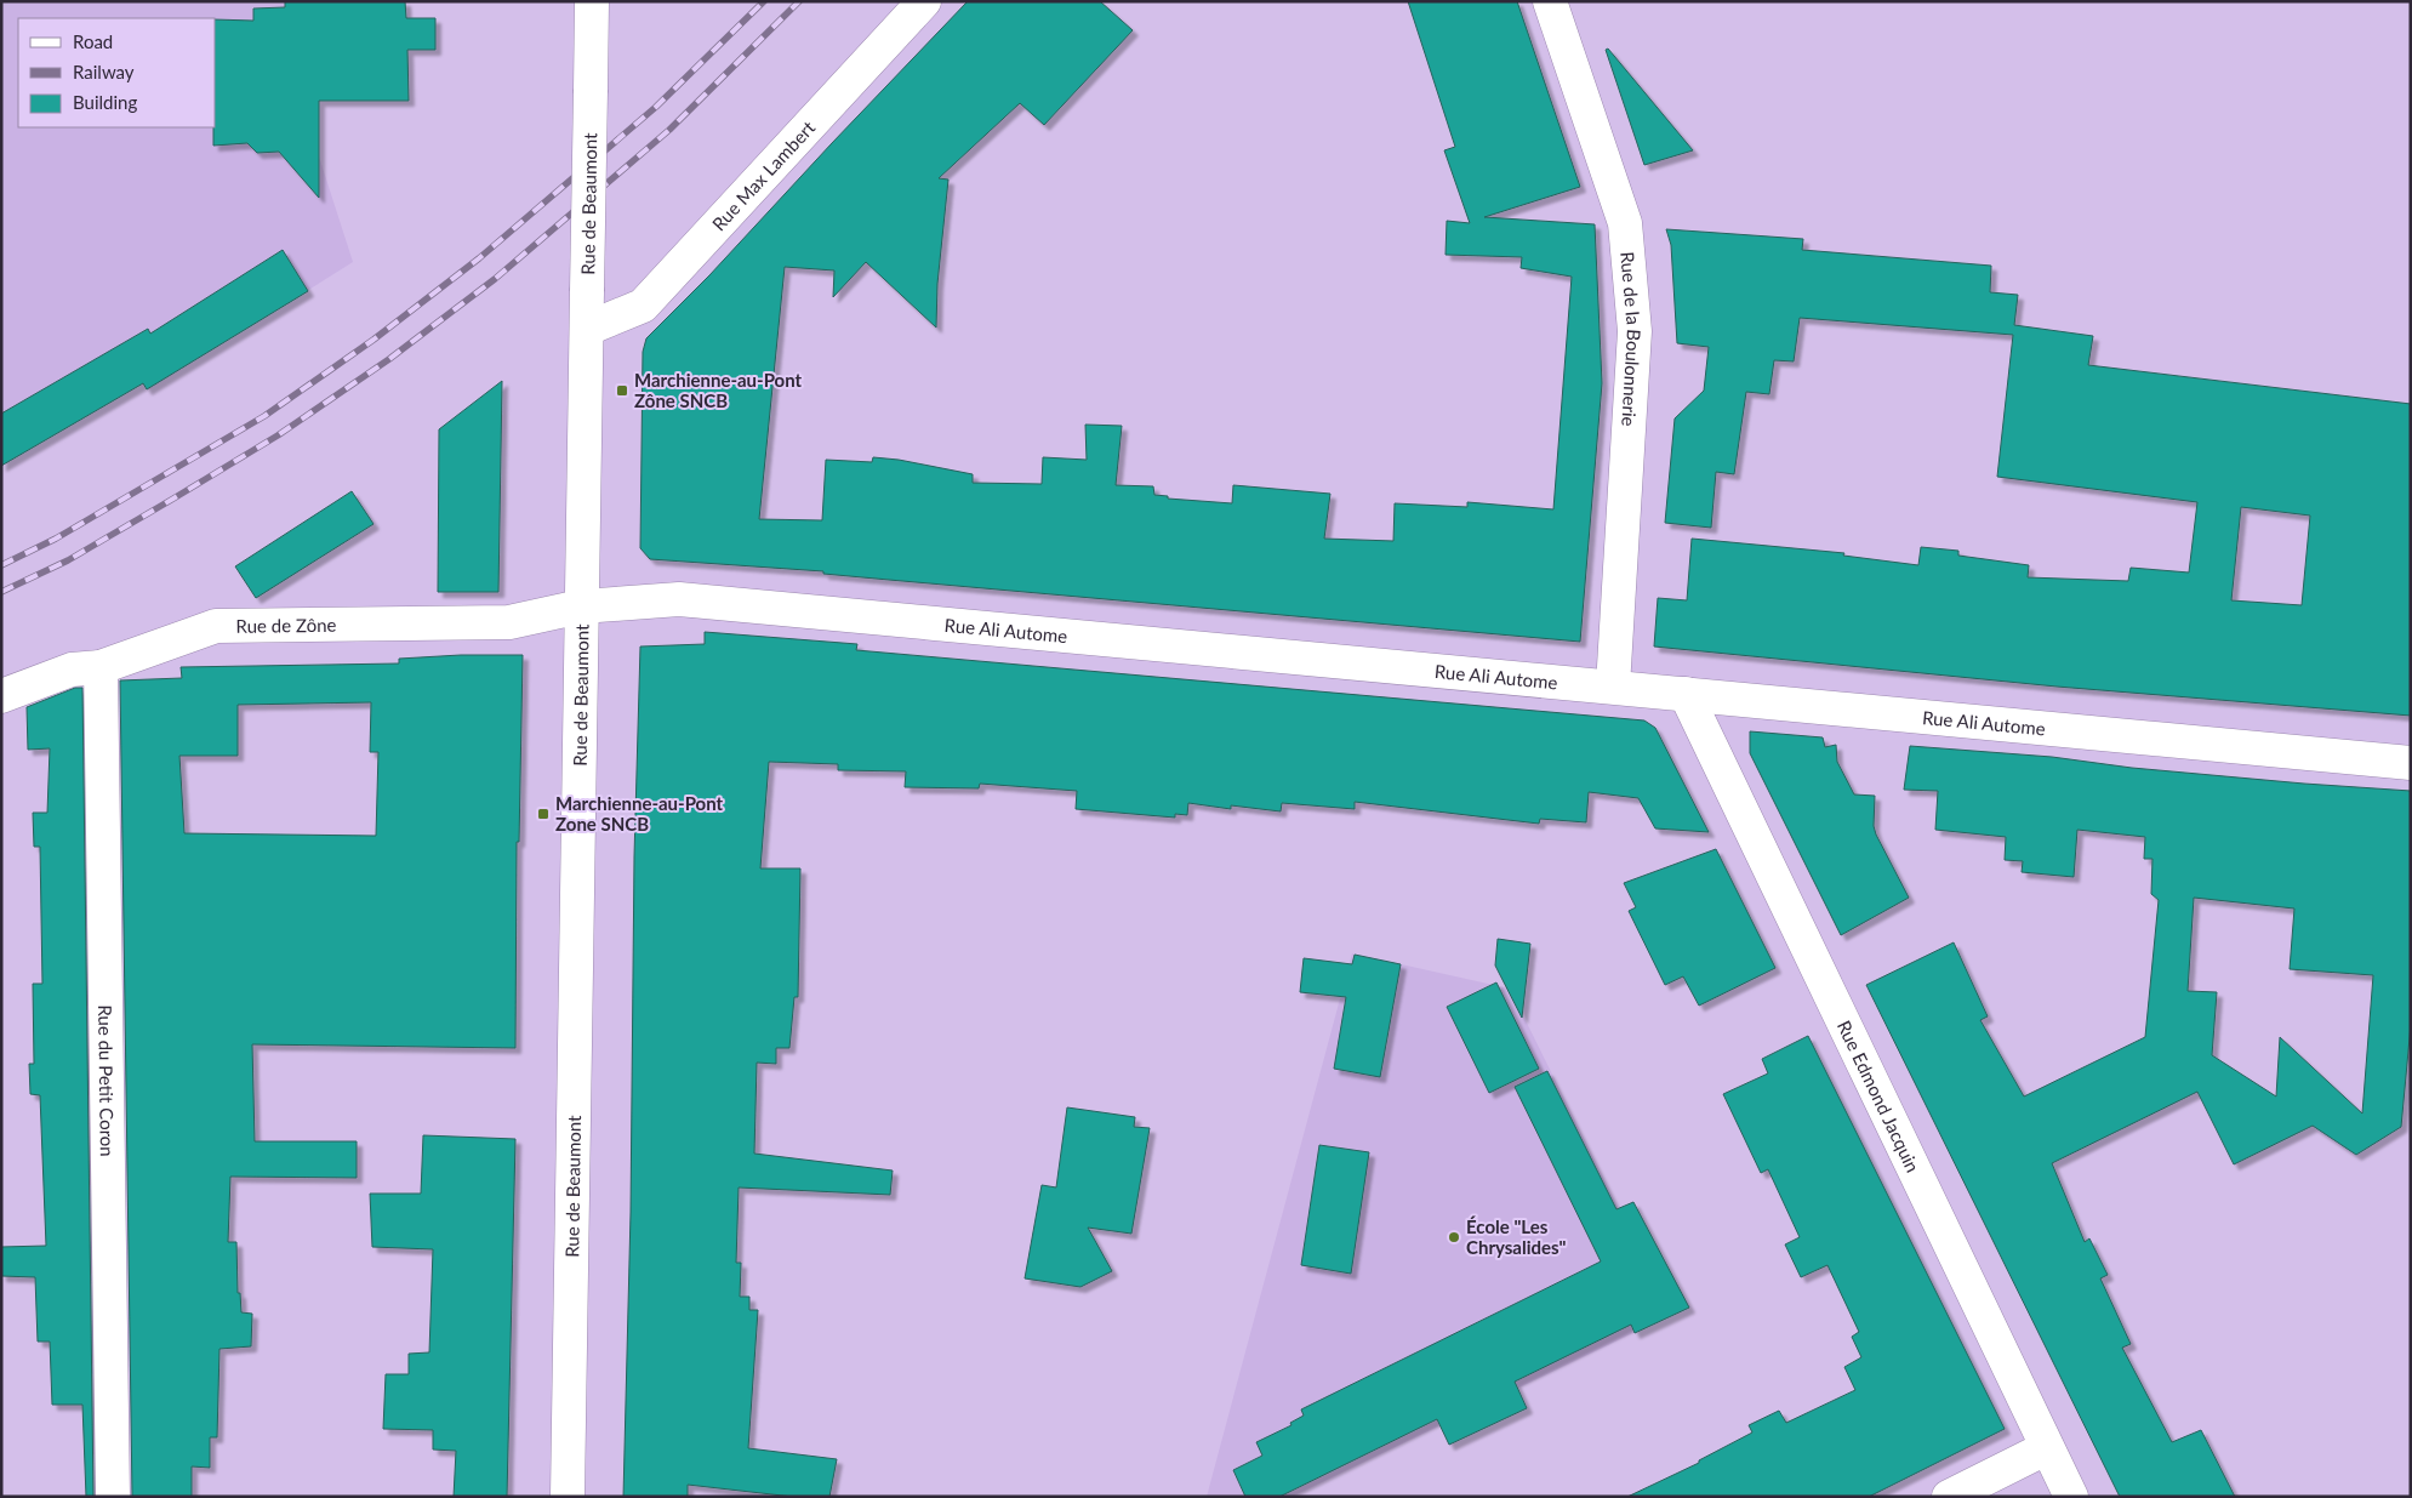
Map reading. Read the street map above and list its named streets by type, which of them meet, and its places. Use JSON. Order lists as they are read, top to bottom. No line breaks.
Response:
{"streets":{"street":["Rue Max Lambert","Rue de Beaumont","Rue de la Boulonnerie","Rue de Zône","Rue Ali Autome","Rue du Petit Coron","Rue Edmond Jacquin"]},"crossings":[["Rue Max Lambert","Rue de Beaumont"],["Rue de Beaumont","Rue de Zône"],["Rue de Beaumont","Rue Ali Autome"],["Rue de la Boulonnerie","Rue Ali Autome"],["Rue de Zône","Rue Ali Autome"],["Rue de Zône","Rue du Petit Coron"],["Rue Ali Autome","Rue Edmond Jacquin"]],"places":{"transit":["Marchienne-au-Pont Zône SNCB","Marchienne-au-Pont Zone SNCB"],"other":["École \"Les Chrysalides\""]},"legend":["Road","Railway","Building"]}
